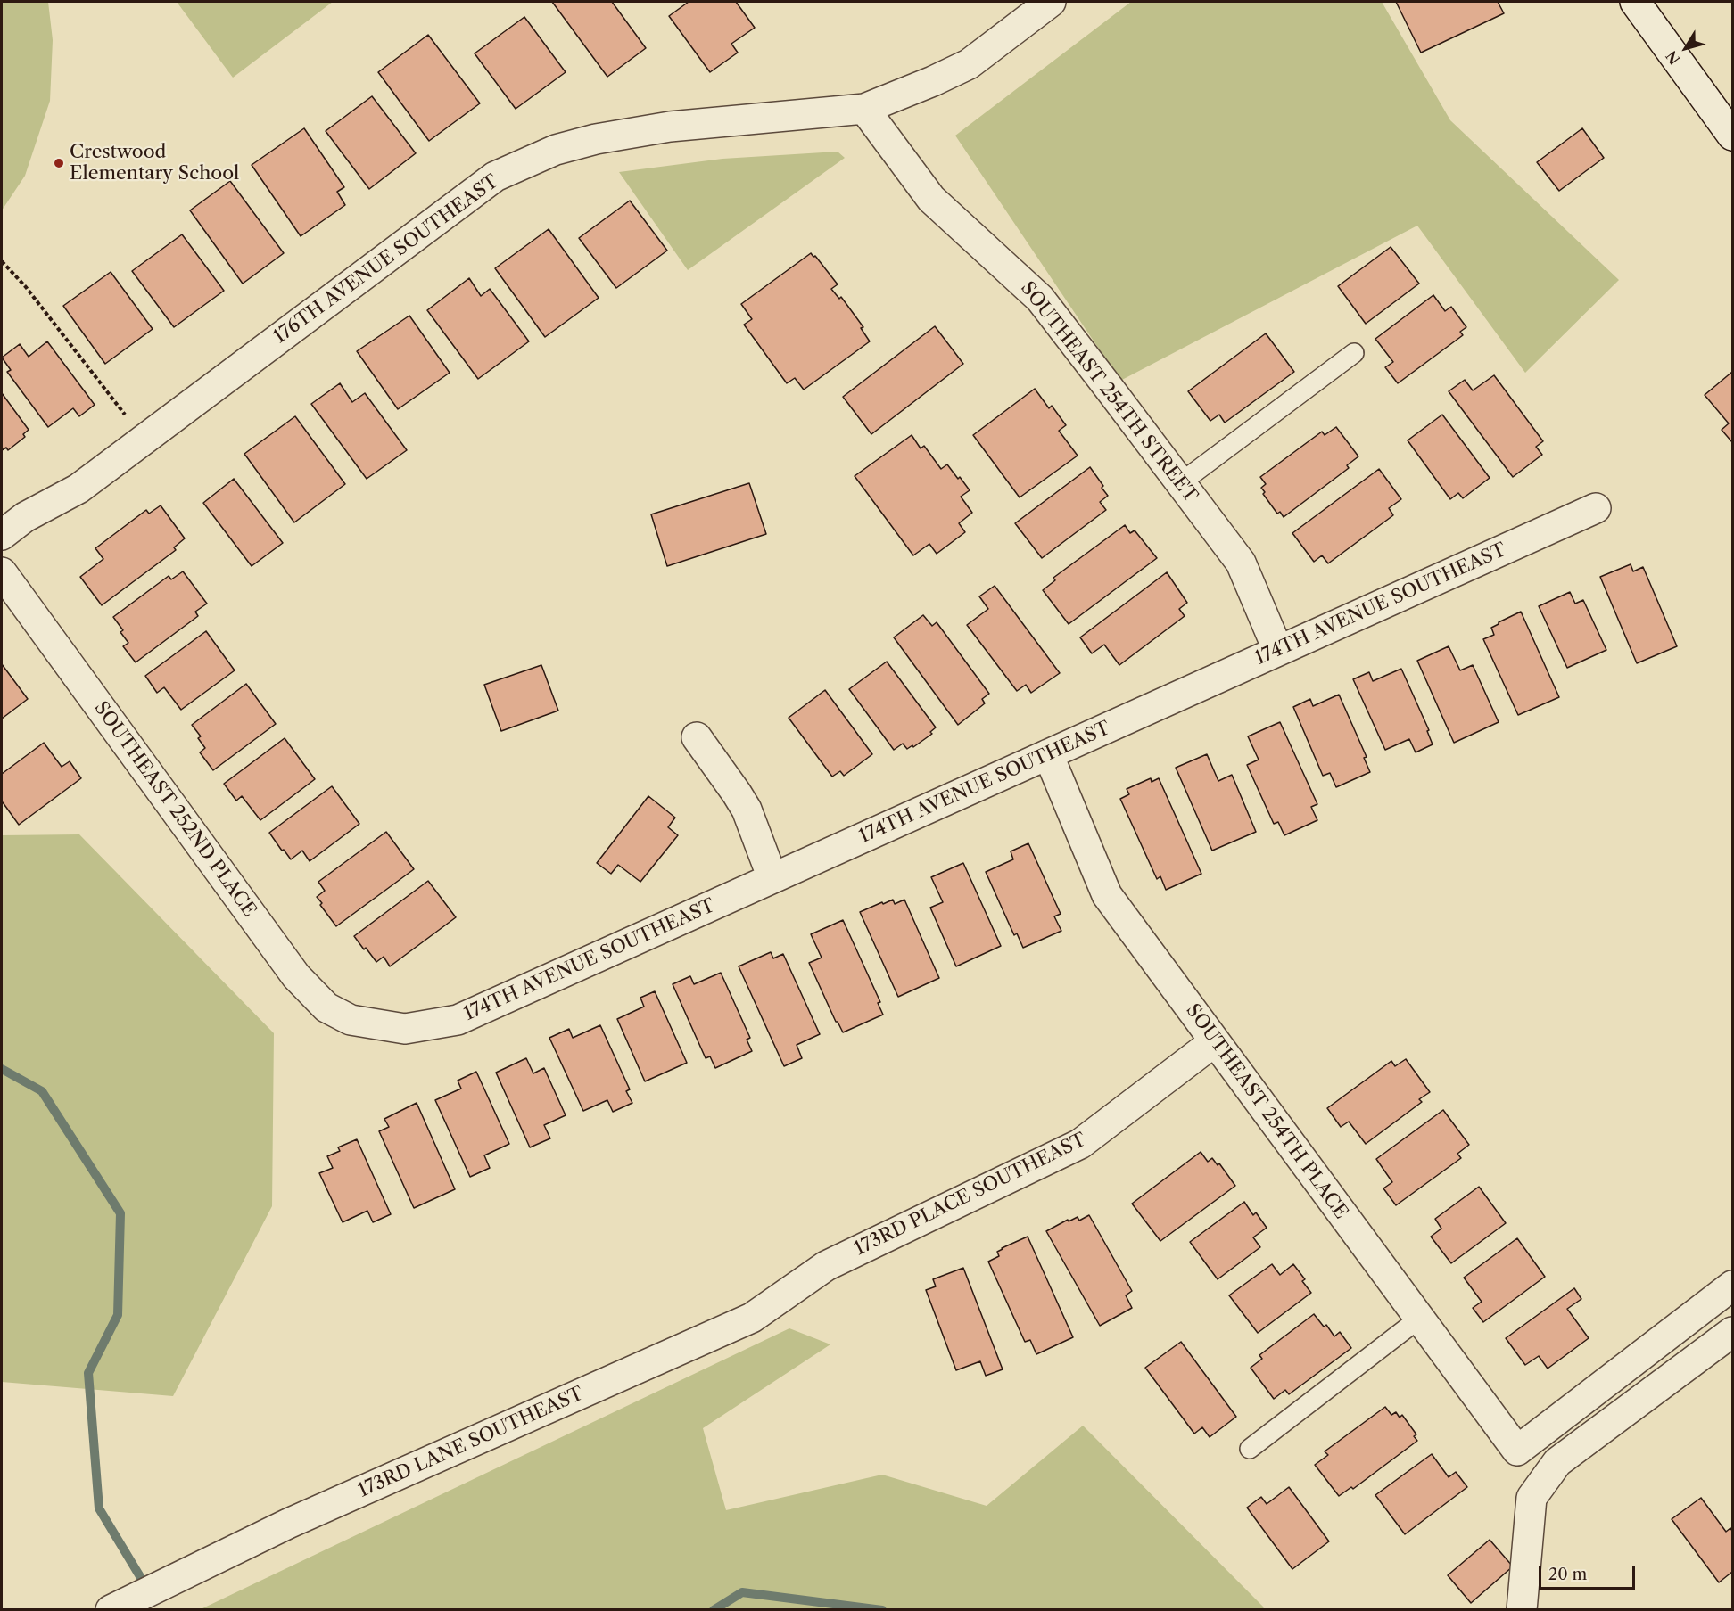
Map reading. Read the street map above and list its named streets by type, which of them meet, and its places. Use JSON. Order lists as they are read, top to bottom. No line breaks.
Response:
{"streets":{"street":["176TH AVENUE SOUTHEAST","SOUTHEAST 254TH STREET","174TH AVENUE SOUTHEAST","SOUTHEAST 252ND PLACE","SOUTHEAST 254TH PLACE","173RD PLACE SOUTHEAST","173RD LANE SOUTHEAST"]},"crossings":[["176TH AVENUE SOUTHEAST","SOUTHEAST 254TH STREET"],["SOUTHEAST 254TH STREET","174TH AVENUE SOUTHEAST"],["174TH AVENUE SOUTHEAST","SOUTHEAST 252ND PLACE"],["174TH AVENUE SOUTHEAST","SOUTHEAST 254TH PLACE"],["SOUTHEAST 254TH PLACE","173RD PLACE SOUTHEAST"],["173RD PLACE SOUTHEAST","173RD LANE SOUTHEAST"]],"places":["Crestwood Elementary School"],"scale_bar":"20 m","north":"bottom left"}
